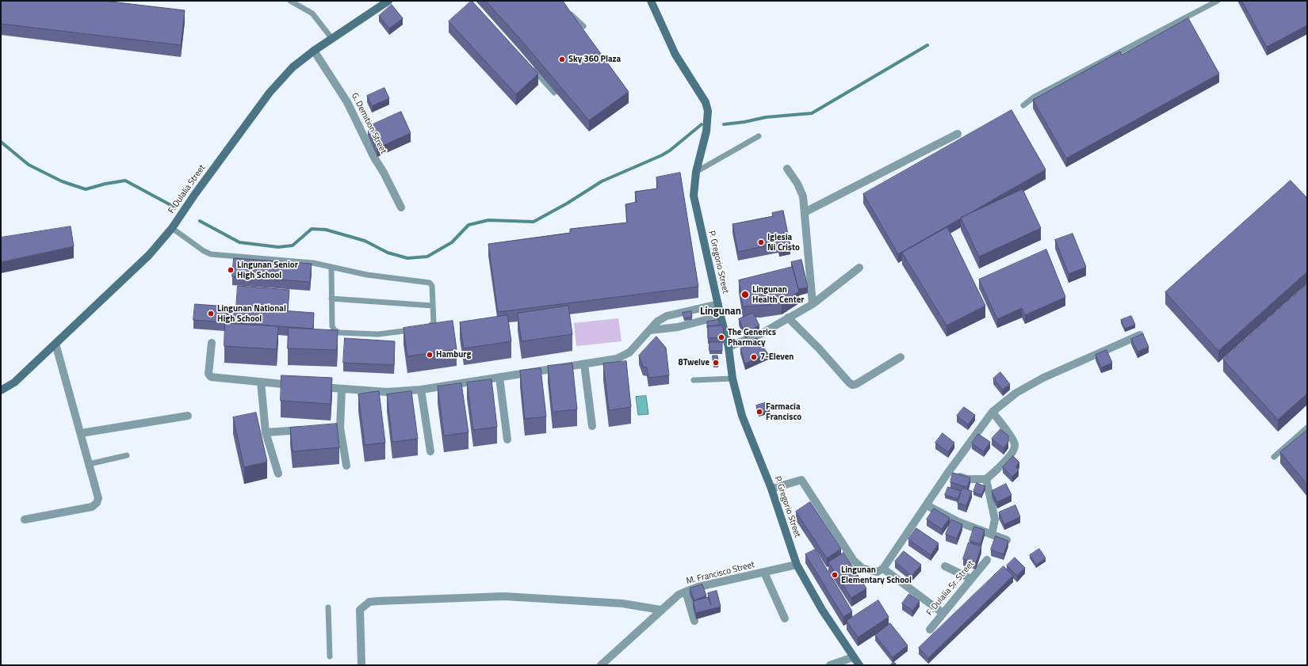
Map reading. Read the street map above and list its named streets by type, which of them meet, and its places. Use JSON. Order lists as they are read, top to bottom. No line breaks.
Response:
{"streets":{"street":["G. Demition Street","F. Dulalia Street","P. Gregorio Street","M. Francisco Street","F. Dulalia Sr. Street"]},"crossings":[["G. Demition Street","F. Dulalia Street"],["P. Gregorio Street","M. Francisco Street"]],"districts":["Lingunan"],"places":["Sky 360 Plaza","Iglesia Ni Cristo","Lingunan Senior High School","Lingunan Health Center","Lingunan National High School","The Generics Pharmacy","Hamburg","7-Eleven","8Twelve","Farmacia Francisco","Lingunan Elementary School"]}
